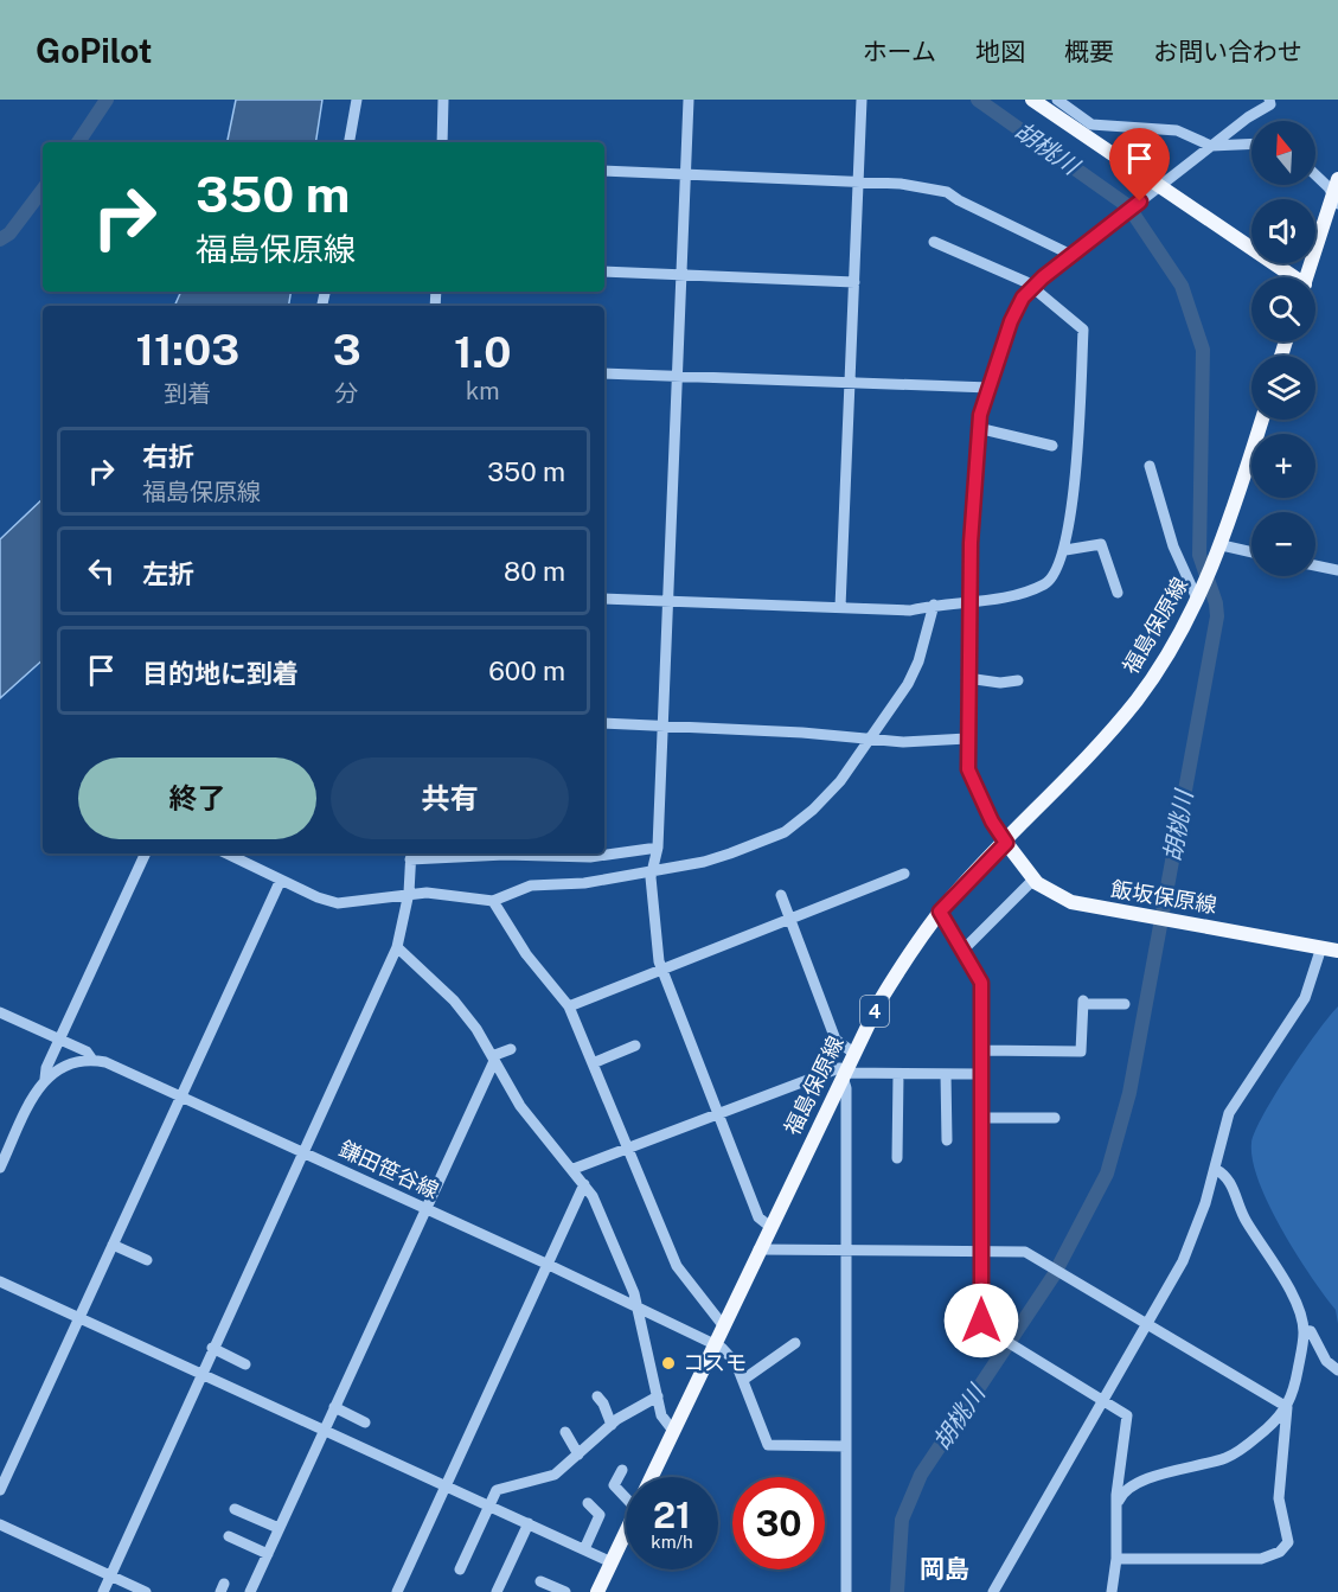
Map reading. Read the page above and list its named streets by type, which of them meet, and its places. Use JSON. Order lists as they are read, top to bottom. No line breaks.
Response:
{"streets":{"main road":["福島保原線","飯坂保原線","4"],"street":["鎌田笹谷線"]},"crossings":[["福島保原線","飯坂保原線"],["福島保原線","鎌田笹谷線"]],"districts":["岡島"],"water":["胡桃川"],"places":["コスモ"],"north":"top","page":{"header":"GoPilot","nav":["ホーム","地図","概要","お問い合わせ"],"map_buttons":["+","−"],"turn":["350 m","福島保原線"],"eta":["11:03","到着","3","分","1.0","km"],"list":[{"name":"右折","note":"福島保原線","value":"350 m"},{"name":"左折","value":"80 m"},{"name":"目的地に到着","value":"600 m"}],"buttons":["終了","共有"],"speed":"21 km/h","limit":"30"}}
